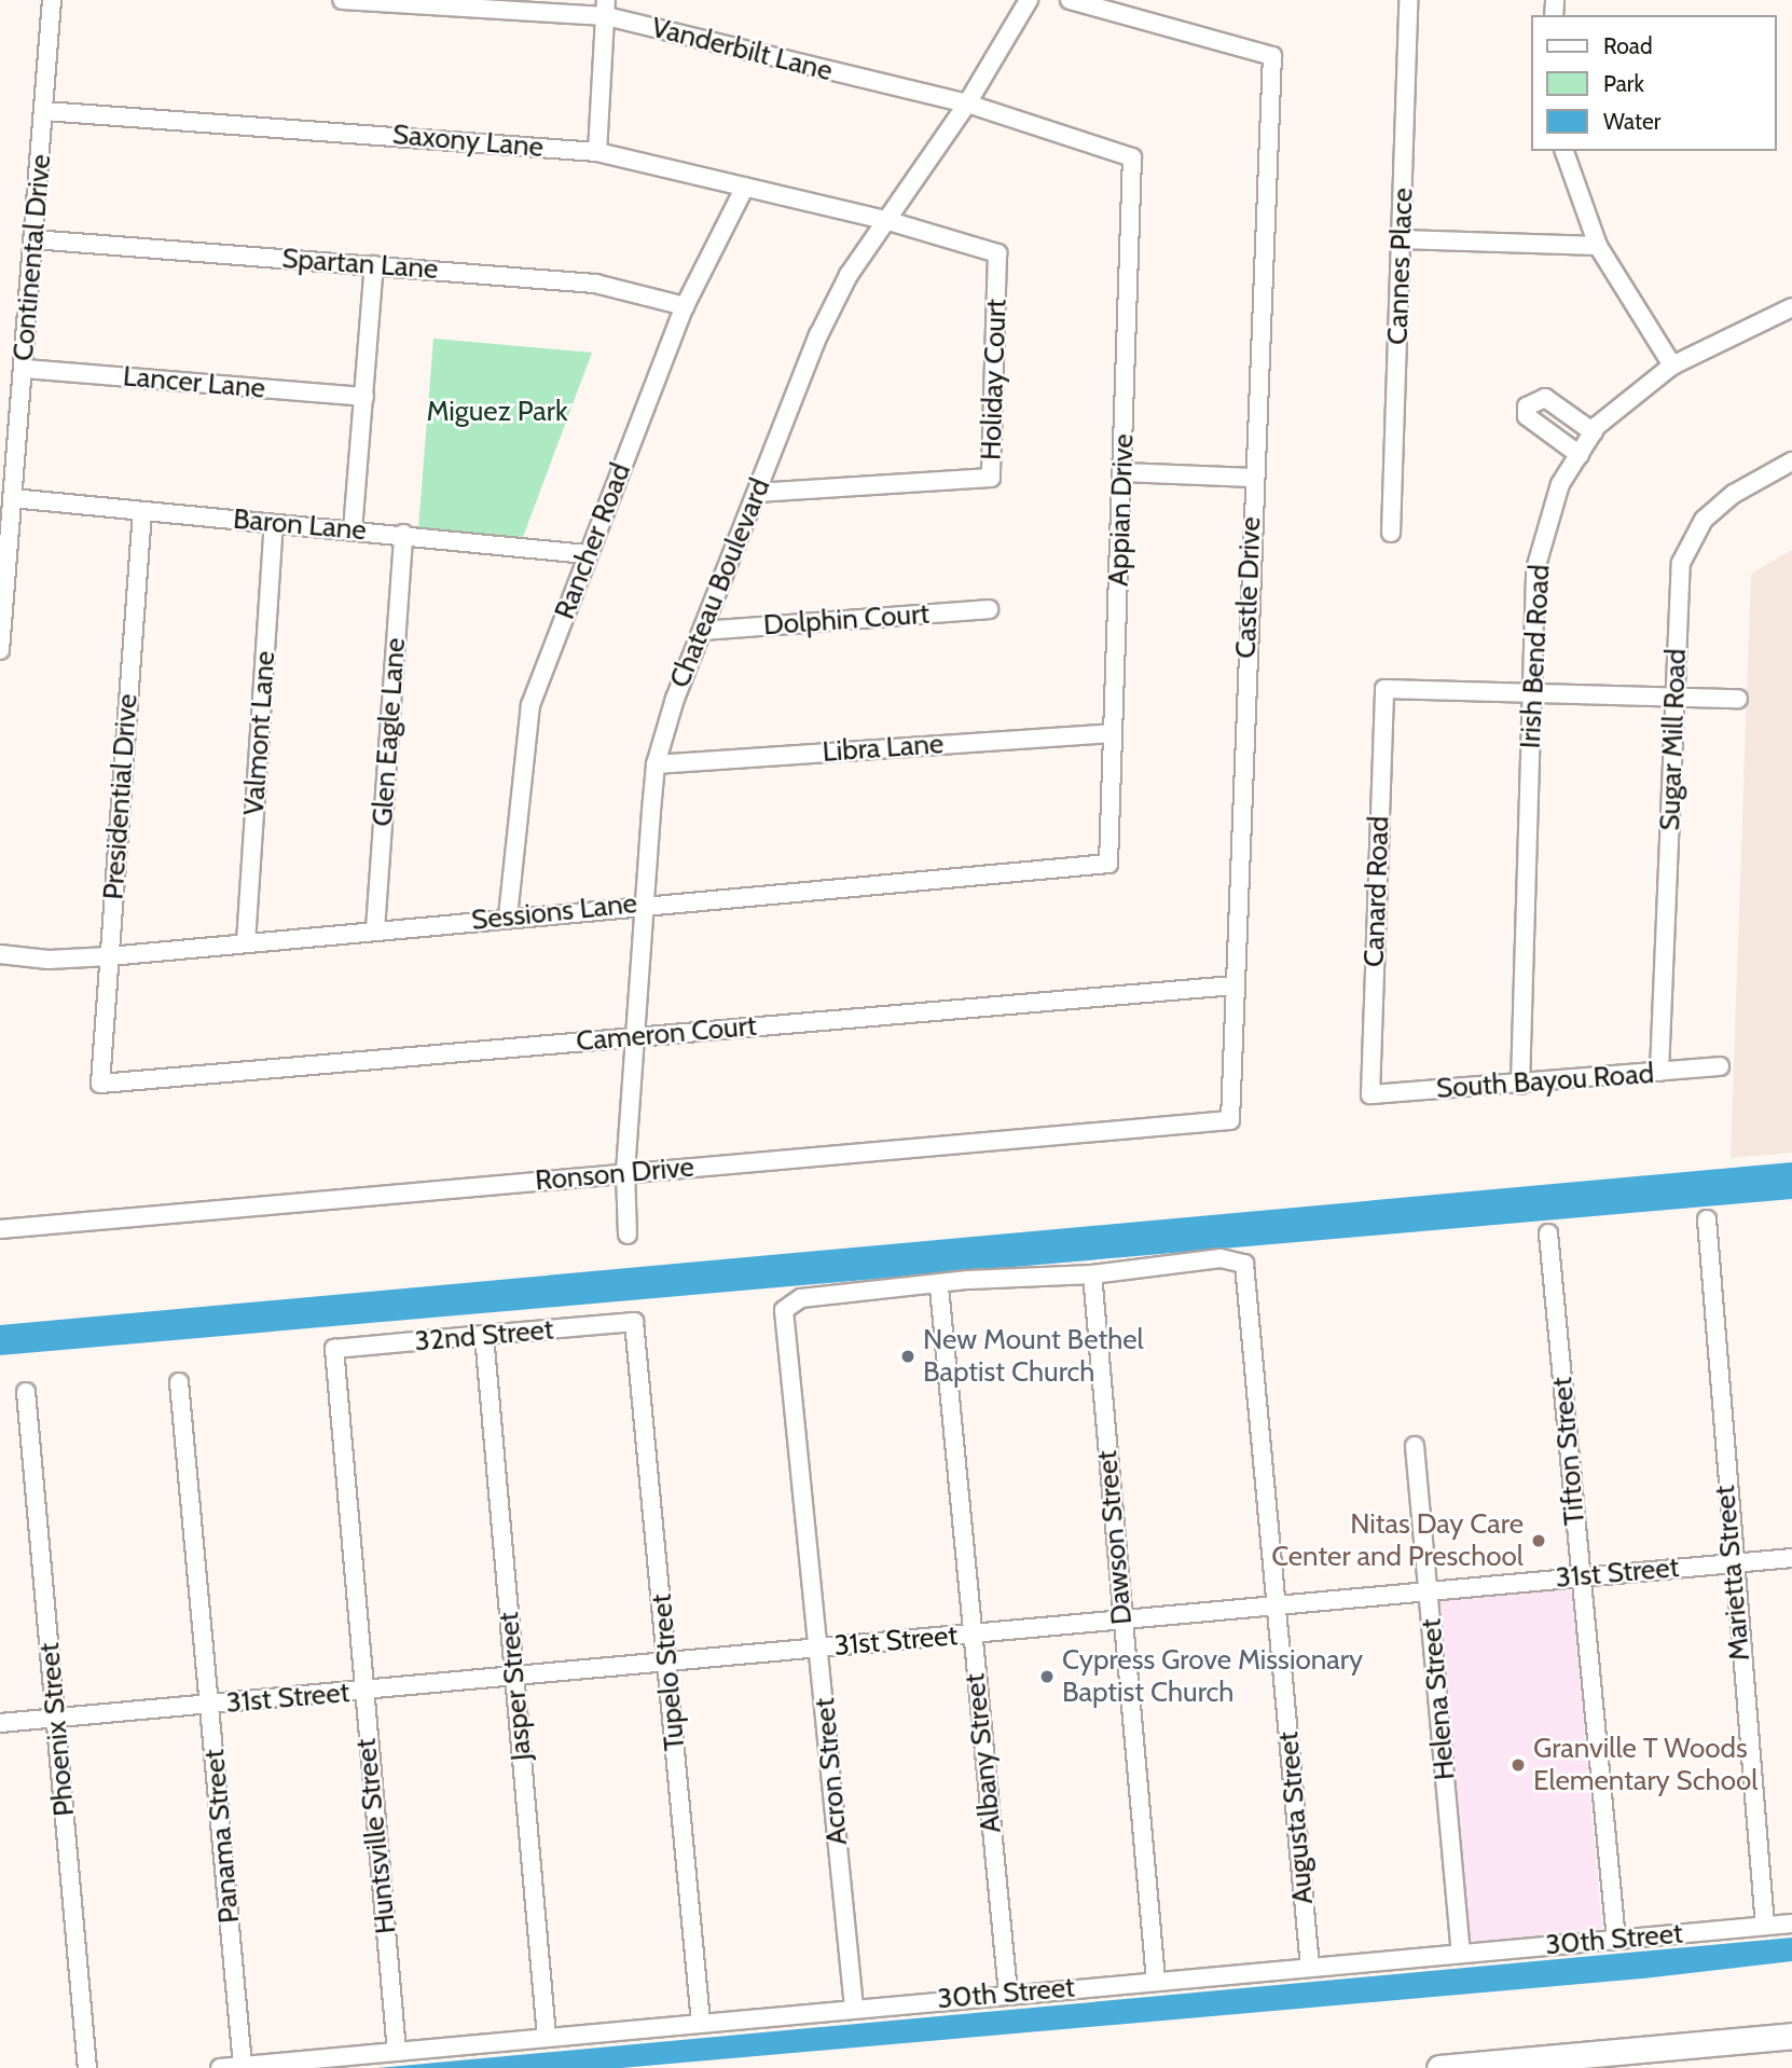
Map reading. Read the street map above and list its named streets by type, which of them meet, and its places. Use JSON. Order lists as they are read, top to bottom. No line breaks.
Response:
{"streets":{"street":["Vanderbilt Lane","Saxony Lane","Continental Drive","Spartan Lane","Cannes Place","Holiday Court","Lancer Lane","Appian Drive","Baron Lane","Rancher Road","Chateau Boulevard","Castle Drive","Dolphin Court","Irish Bend Road","Glen Eagle Lane","Valmont Lane","Sugar Mill Road","Libra Lane","Presidential Drive","Canard Road","Sessions Lane","Cameron Court","South Bayou Road","Ronson Drive","32nd Street","Tifton Street","Dawson Street","31st Street","Marietta Street","Tupelo Street","Jasper Street","Helena Street","Phoenix Street","Albany Street","Acron Street","Augusta Street","Panama Street","Huntsville Street","30th Street"]},"crossings":[["Vanderbilt Lane","Appian Drive"],["Vanderbilt Lane","Chateau Boulevard"],["Saxony Lane","Continental Drive"],["Saxony Lane","Holiday Court"],["Saxony Lane","Rancher Road"],["Saxony Lane","Chateau Boulevard"],["Continental Drive","Spartan Lane"],["Continental Drive","Lancer Lane"],["Continental Drive","Baron Lane"],["Spartan Lane","Rancher Road"],["Holiday Court","Chateau Boulevard"],["Appian Drive","Libra Lane"],["Appian Drive","Sessions Lane"],["Baron Lane","Rancher Road"],["Baron Lane","Glen Eagle Lane"],["Baron Lane","Valmont Lane"],["Baron Lane","Presidential Drive"],["Rancher Road","Sessions Lane"],["Chateau Boulevard","Dolphin Court"],["Chateau Boulevard","Libra Lane"],["Chateau Boulevard","Sessions Lane"],["Chateau Boulevard","Cameron Court"],["Chateau Boulevard","Ronson Drive"],["Castle Drive","Cameron Court"],["Castle Drive","Ronson Drive"],["Irish Bend Road","Canard Road"],["Irish Bend Road","South Bayou Road"],["Glen Eagle Lane","Sessions Lane"],["Valmont Lane","Sessions Lane"],["Sugar Mill Road","South Bayou Road"],["Presidential Drive","Sessions Lane"],["Presidential Drive","Cameron Court"],["Canard Road","South Bayou Road"],["32nd Street","Tupelo Street"],["32nd Street","Jasper Street"],["32nd Street","Huntsville Street"],["Tifton Street","31st Street"],["Tifton Street","30th Street"],["Dawson Street","31st Street"],["Dawson Street","Augusta Street"],["Dawson Street","30th Street"],["31st Street","Marietta Street"],["31st Street","Tupelo Street"],["31st Street","Jasper Street"],["31st Street","Helena Street"],["31st Street","Phoenix Street"],["31st Street","Albany Street"],["31st Street","Acron Street"],["31st Street","Augusta Street"],["31st Street","Panama Street"],["31st Street","Huntsville Street"],["Marietta Street","30th Street"],["Tupelo Street","30th Street"],["Jasper Street","30th Street"],["Helena Street","30th Street"],["Albany Street","Acron Street"],["Albany Street","30th Street"],["Acron Street","30th Street"],["Augusta Street","30th Street"],["Panama Street","30th Street"],["Huntsville Street","30th Street"]],"parks":["Miguez Park"],"places":["New Mount Bethel Baptist Church","Nitas Day Care Center and Preschool","Cypress Grove Missionary Baptist Church","Granville T Woods Elementary School"],"legend":["Road","Park","Water"]}
